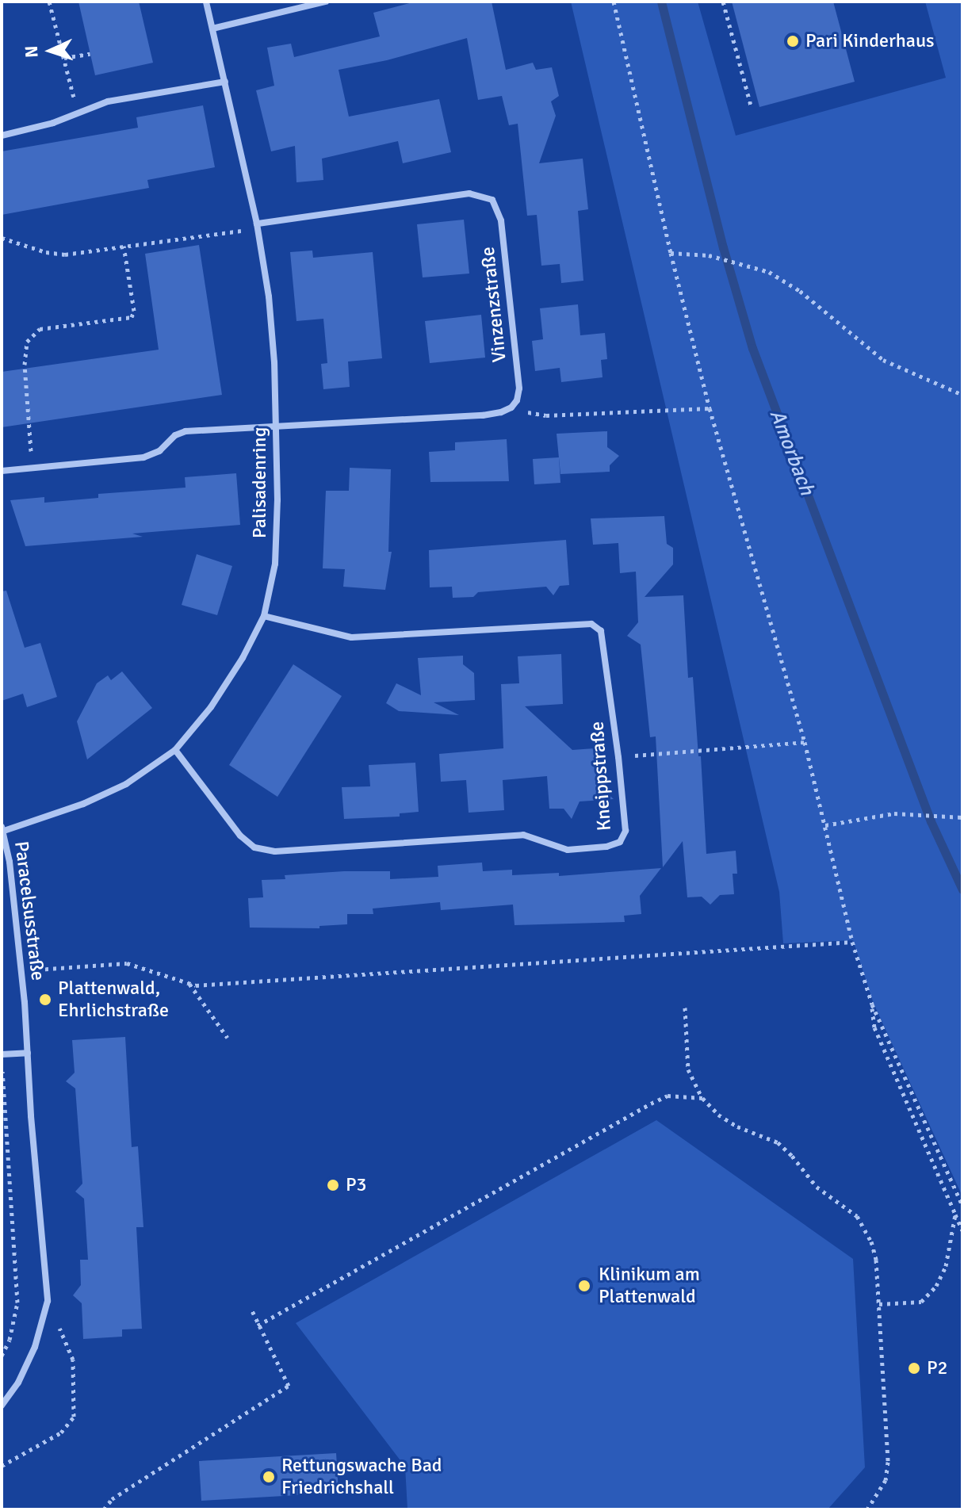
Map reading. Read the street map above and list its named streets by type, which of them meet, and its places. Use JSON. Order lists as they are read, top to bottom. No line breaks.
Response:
{"streets":{"street":["Vinzenzstraße","Palisadenring","Kneippstraße","Paracelsusstraße"]},"crossings":[["Vinzenzstraße","Palisadenring"],["Palisadenring","Kneippstraße"],["Palisadenring","Paracelsusstraße"]],"water":["Amorbach"],"places":["Pari Kinderhaus","Plattenwald, Ehrlichstraße","P3","Klinikum am Plattenwald","P2","Rettungswache Bad Friedrichshall"],"north":"left"}
